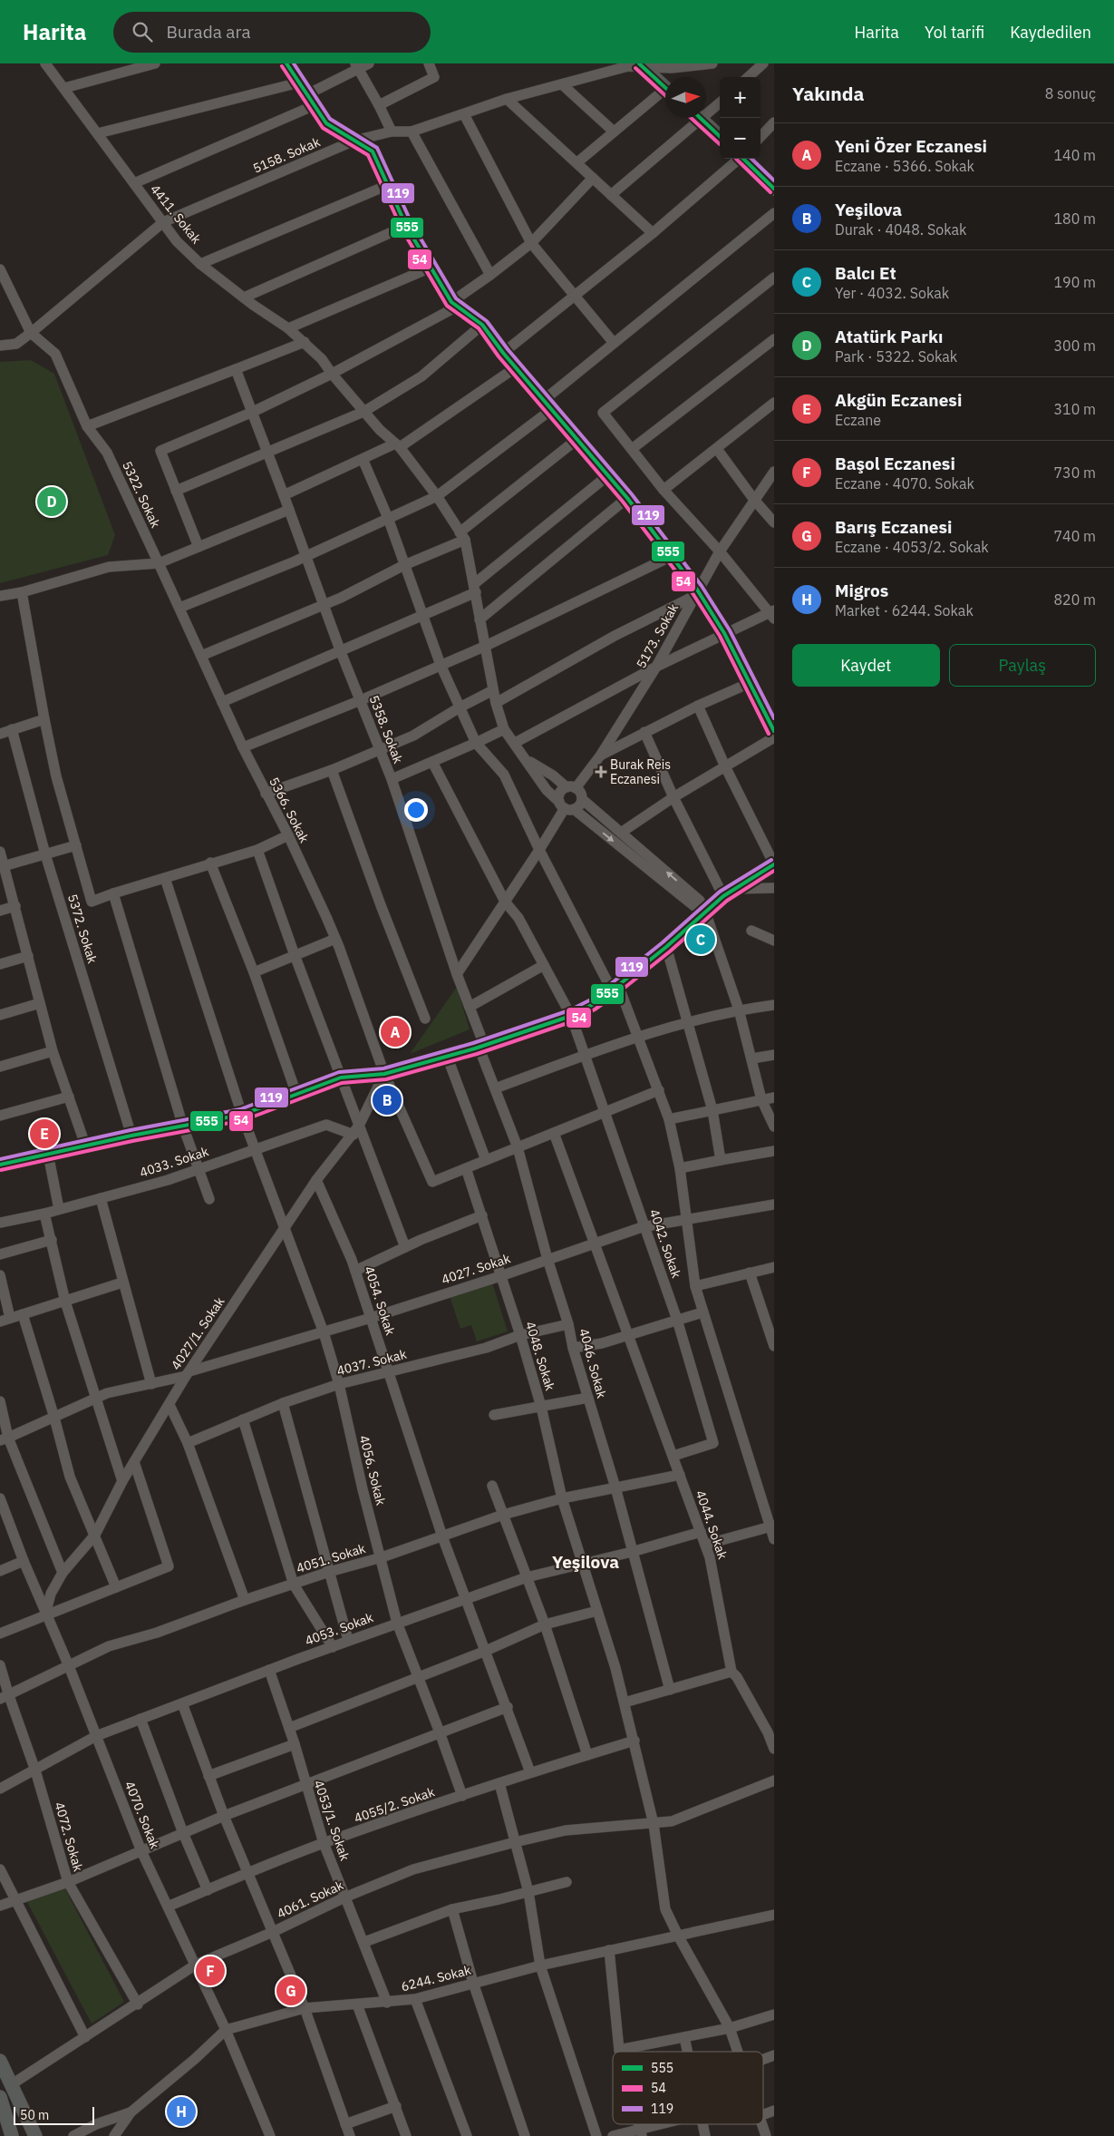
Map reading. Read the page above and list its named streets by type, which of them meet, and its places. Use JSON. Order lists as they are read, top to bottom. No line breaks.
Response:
{"streets":{"street":["5158. Sokak","4411. Sokak","5322. Sokak","5173. Sokak","5358. Sokak","5366. Sokak","5372. Sokak","4033. Sokak","4042. Sokak","4027. Sokak","4054. Sokak","4027/1. Sokak","4048. Sokak","4037. Sokak","4046. Sokak","4056. Sokak","4044. Sokak","4051. Sokak","4053. Sokak","4055/2. Sokak","4070. Sokak","4053/1. Sokak","4072. Sokak","4061. Sokak","6244. Sokak"]},"crossings":[["5158. Sokak","4411. Sokak"],["5158. Sokak","5322. Sokak"],["5322. Sokak","5366. Sokak"],["5366. Sokak","4027/1. Sokak"],["4033. Sokak","4027/1. Sokak"],["4033. Sokak","4056. Sokak"],["4042. Sokak","4027. Sokak"],["4042. Sokak","4044. Sokak"],["4027. Sokak","4054. Sokak"],["4027. Sokak","4027/1. Sokak"],["4027. Sokak","4048. Sokak"],["4027. Sokak","4046. Sokak"],["4027. Sokak","4056. Sokak"],["4027. Sokak","4044. Sokak"],["4054. Sokak","4027/1. Sokak"],["4054. Sokak","4037. Sokak"],["4054. Sokak","4051. Sokak"],["4054. Sokak","4053. Sokak"],["4054. Sokak","4055/2. Sokak"],["4027/1. Sokak","4056. Sokak"],["4027/1. Sokak","4070. Sokak"],["4048. Sokak","4037. Sokak"],["4048. Sokak","4051. Sokak"],["4048. Sokak","4053. Sokak"],["4048. Sokak","4055/2. Sokak"],["4048. Sokak","4061. Sokak"],["4048. Sokak","6244. Sokak"],["4037. Sokak","4046. Sokak"],["4037. Sokak","4056. Sokak"],["4046. Sokak","4051. Sokak"],["4046. Sokak","4053. Sokak"],["4056. Sokak","4051. Sokak"],["4056. Sokak","4053. Sokak"],["4056. Sokak","4055/2. Sokak"],["4044. Sokak","4051. Sokak"],["4044. Sokak","4053. Sokak"],["4051. Sokak","4070. Sokak"],["4051. Sokak","4072. Sokak"],["4053. Sokak","4070. Sokak"],["4053. Sokak","4053/1. Sokak"],["4053. Sokak","4072. Sokak"],["4055/2. Sokak","4070. Sokak"],["4055/2. Sokak","4053/1. Sokak"],["4070. Sokak","4061. Sokak"],["4070. Sokak","6244. Sokak"],["4053/1. Sokak","4061. Sokak"],["4053/1. Sokak","6244. Sokak"],["4072. Sokak","4061. Sokak"]],"districts":["Yeşilova"],"places":{"health":["Burak Reis Eczanesi"]},"lines":["transit line 555","transit line 119","transit line 54"],"legend":["555","54","119"],"scale_bar":"50 m","north":"right","page":{"header":"Harita","search":"Burada ara","nav":["Harita","Yol tarifi","Kaydedilen"],"heading":["Yakında","8 sonuç"],"map_buttons":["+","−"],"list":[{"mark":"A","name":"Yeni Özer Eczanesi","note":"Eczane · 5366. Sokak","value":"140 m"},{"mark":"B","name":"Yeşilova","note":"Durak · 4048. Sokak","value":"180 m"},{"mark":"C","name":"Balcı Et","note":"Yer · 4032. Sokak","value":"190 m"},{"mark":"D","name":"Atatürk Parkı","note":"Park · 5322. Sokak","value":"300 m"},{"mark":"E","name":"Akgün Eczanesi","note":"Eczane","value":"310 m"},{"mark":"F","name":"Başol Eczanesi","note":"Eczane · 4070. Sokak","value":"730 m"},{"mark":"G","name":"Barış Eczanesi","note":"Eczane · 4053/2. Sokak","value":"740 m"},{"mark":"H","name":"Migros","note":"Market · 6244. Sokak","value":"820 m"}],"pins":["D","C","A","B","E","F","G","H"],"buttons":["Kaydet","Paylaş"],"scale":"50 m"}}
